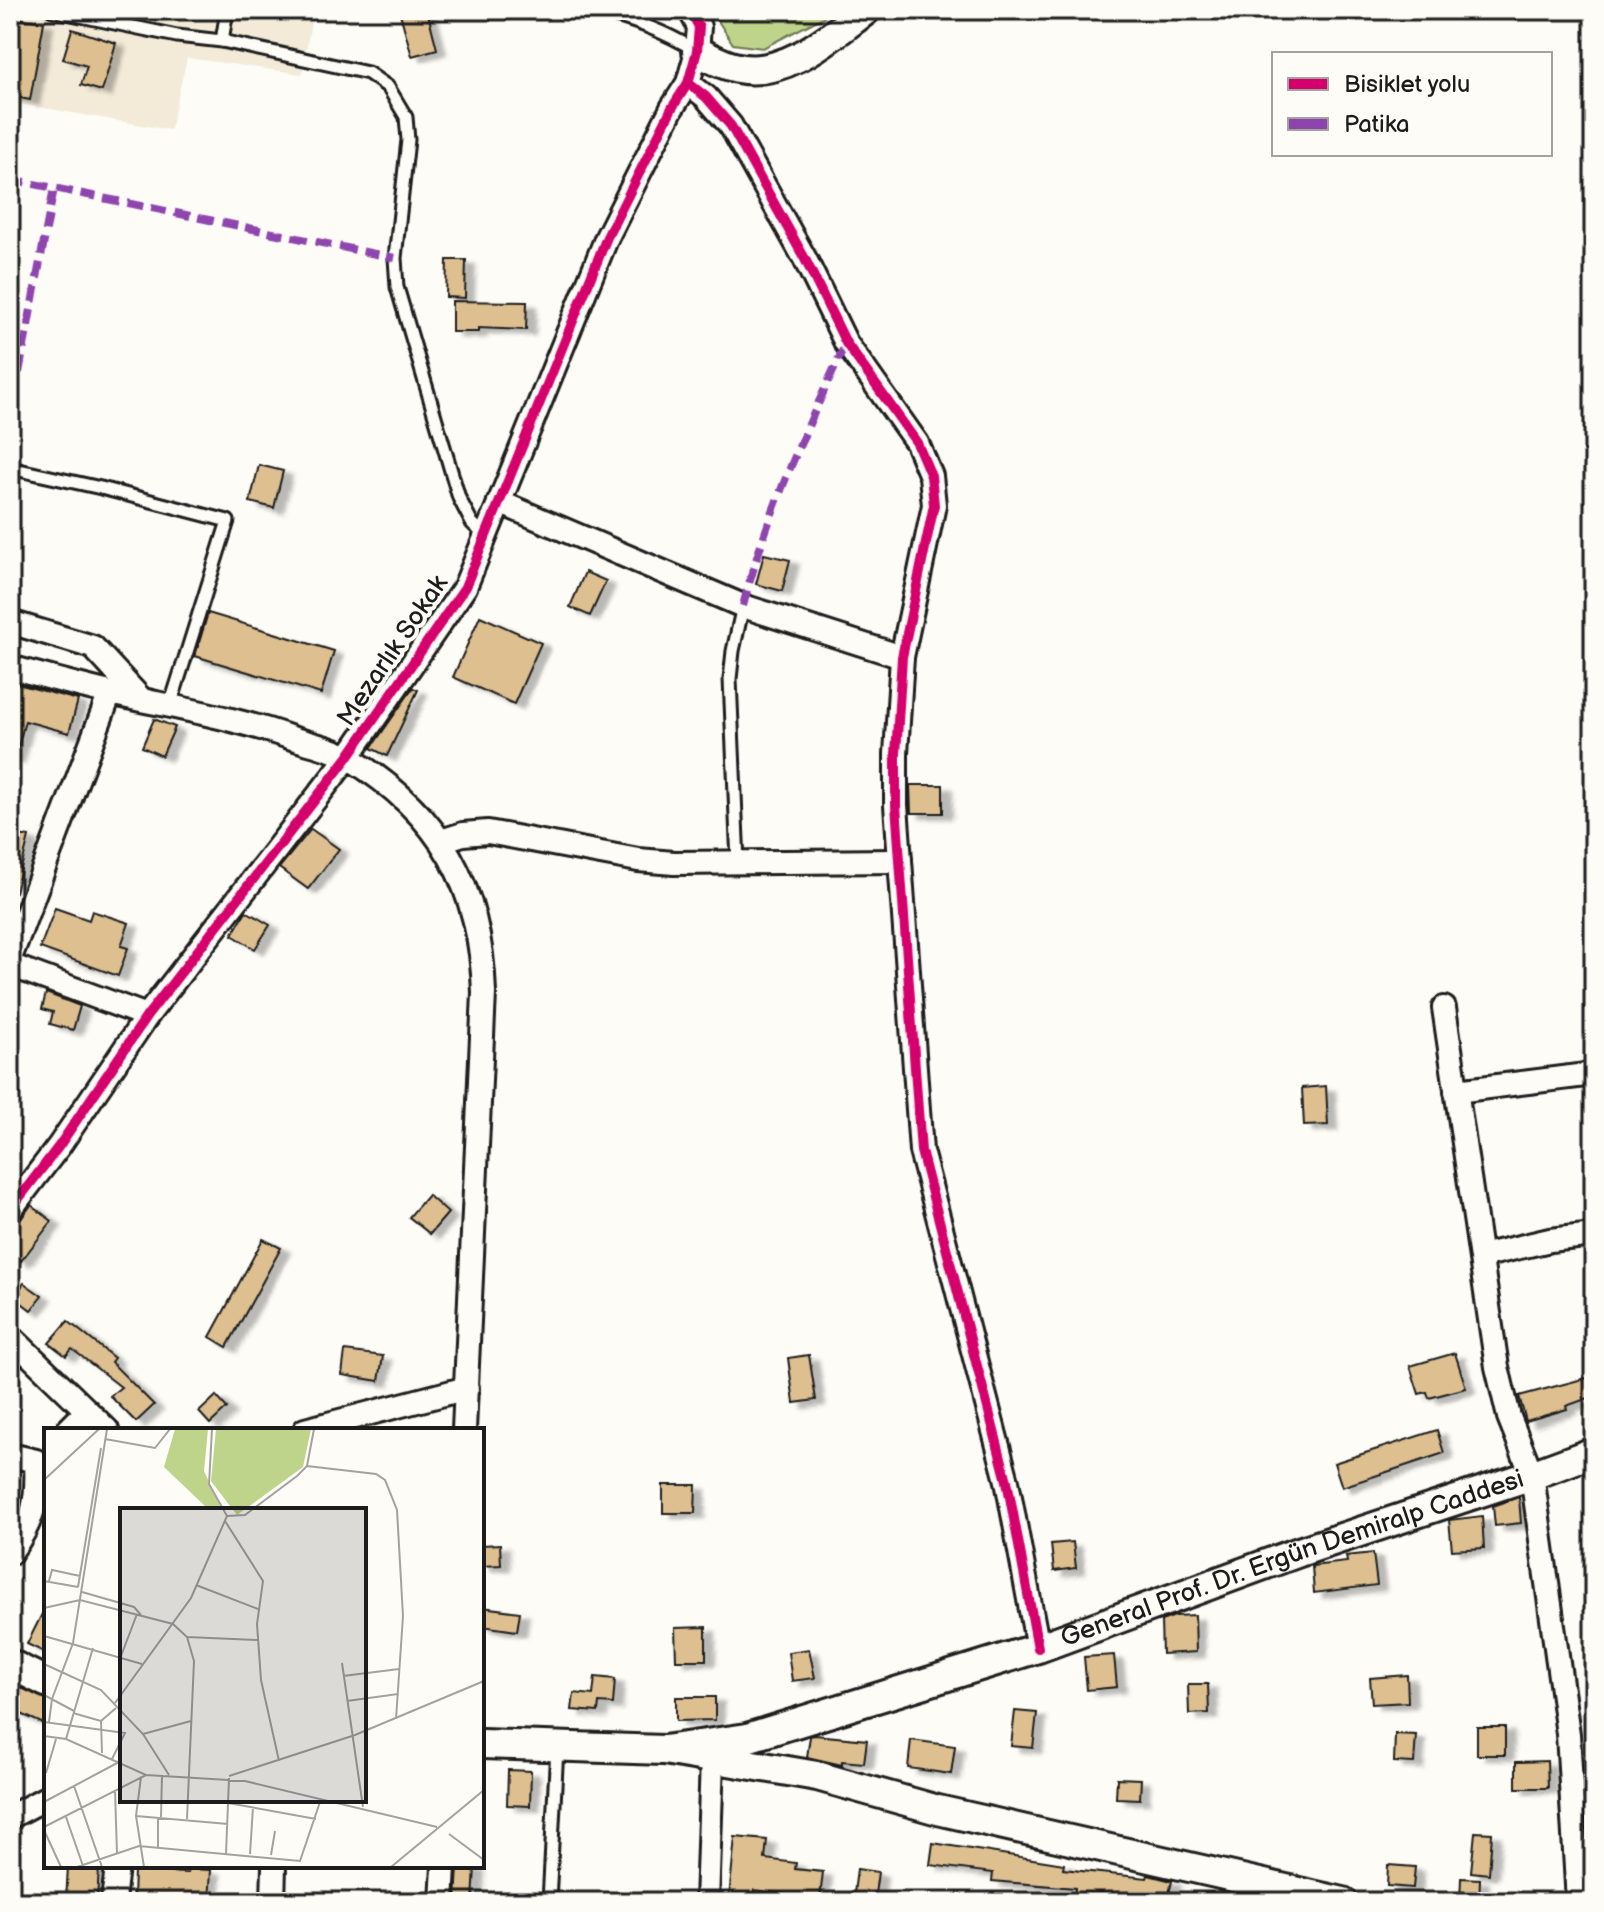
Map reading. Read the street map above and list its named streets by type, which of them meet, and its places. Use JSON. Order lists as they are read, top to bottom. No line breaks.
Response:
{"streets":{"street":["Mezarlık Sokak","General Prof. Dr. Ergün Demiralp Caddesi"]},"legend":["Bisiklet yolu","Patika"]}
